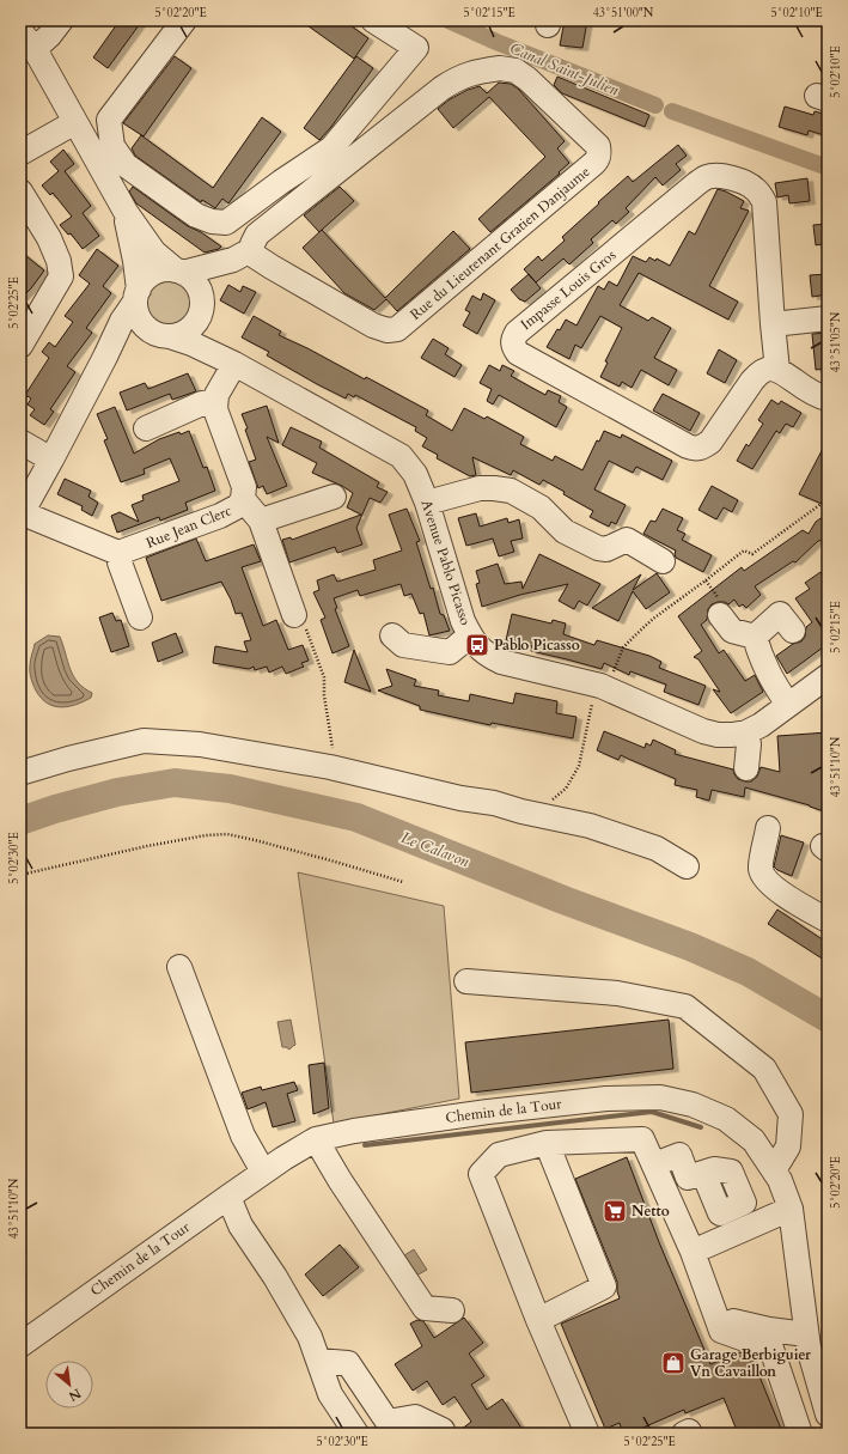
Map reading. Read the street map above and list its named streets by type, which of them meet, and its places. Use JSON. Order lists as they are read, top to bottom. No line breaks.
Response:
{"streets":{"street":["Rue du Lieutenant Gratien Danjaume","Impasse Louis Gros","Rue Jean Clerc","Avenue Pablo Picasso","Chemin de la Tour"]},"water":["Canal Saint-Julien","Le Calavon"],"places":{"bus stop":["Pablo Picasso"],"supermarket":["Netto"],"shop":["Garage Berbiguier Vn Cavaillon"]},"north":"bottom right","coordinates":["5°02'20\"E","5°02'15\"E","43°51'00\"N","5°02'10\"E","5°02'25\"E","43°51'05\"N","43°51'10\"N","5°02'30\"E"]}
